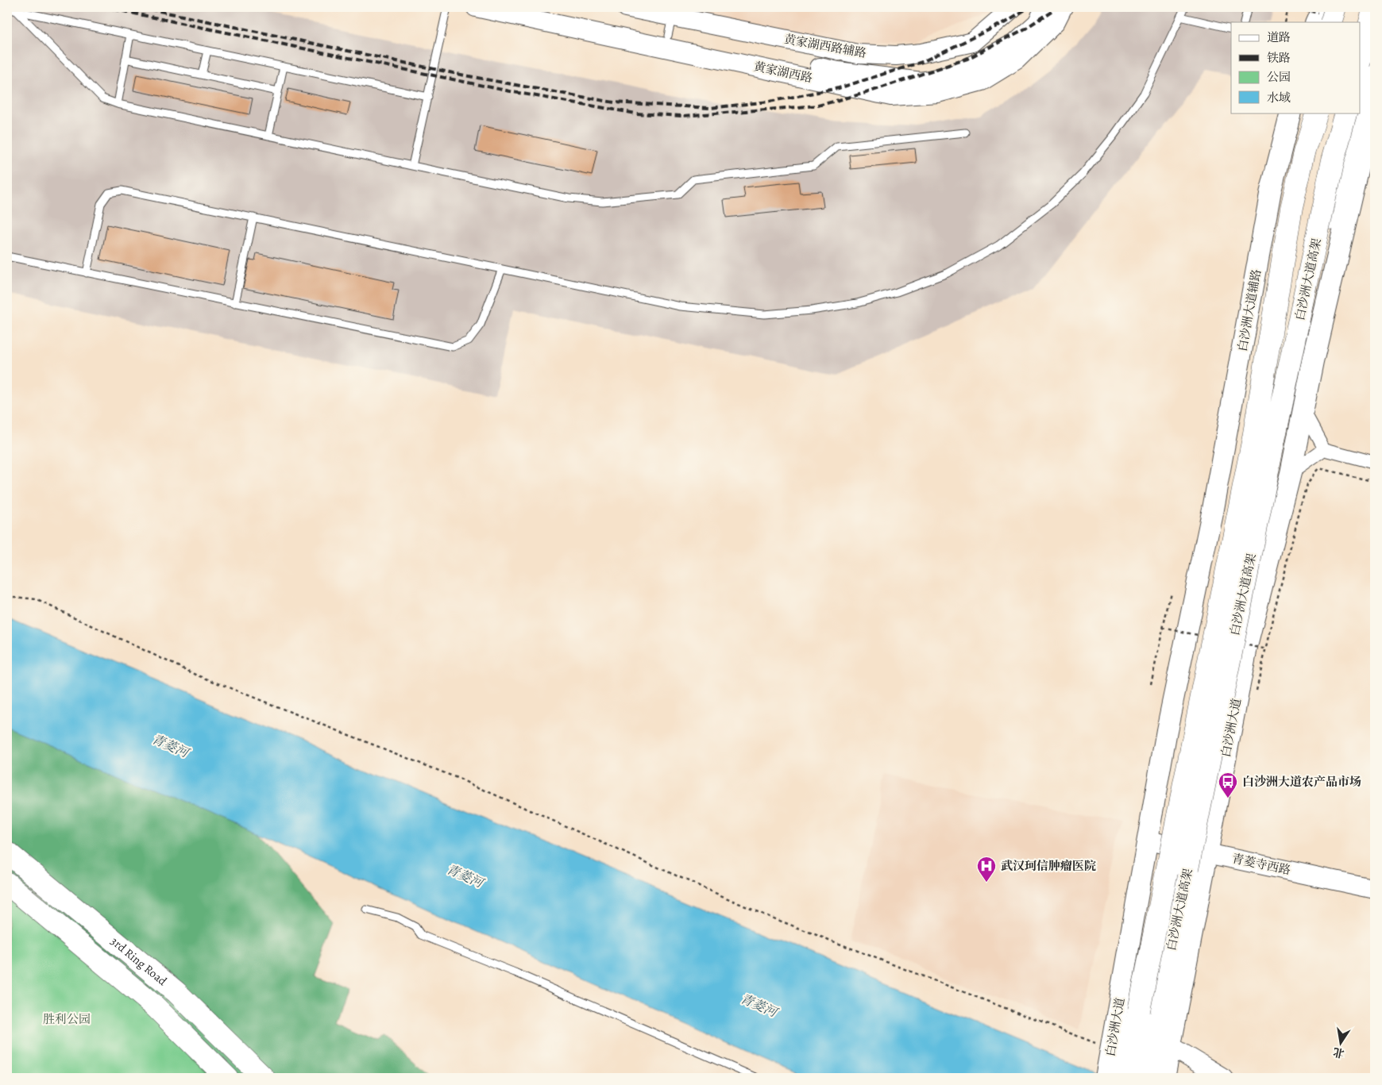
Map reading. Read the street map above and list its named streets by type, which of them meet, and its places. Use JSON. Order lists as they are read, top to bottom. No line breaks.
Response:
{"streets":{"highway":["白沙洲大道高架","3rd Ring Road"],"main road":["黄家湖西路辅路","黄家湖西路","白沙洲大道辅路","白沙洲大道","青菱寺西路"]},"crossings":[["白沙洲大道辅路","白沙洲大道"],["白沙洲大道","青菱寺西路"]],"water":["青菱河"],"parks":["胜利公园"],"places":{"bus stop":["白沙洲大道农产品市场"],"hospital":["武汉珂信肿瘤医院"]},"legend":["道路","铁路","公园","水域"],"north":"bottom"}
